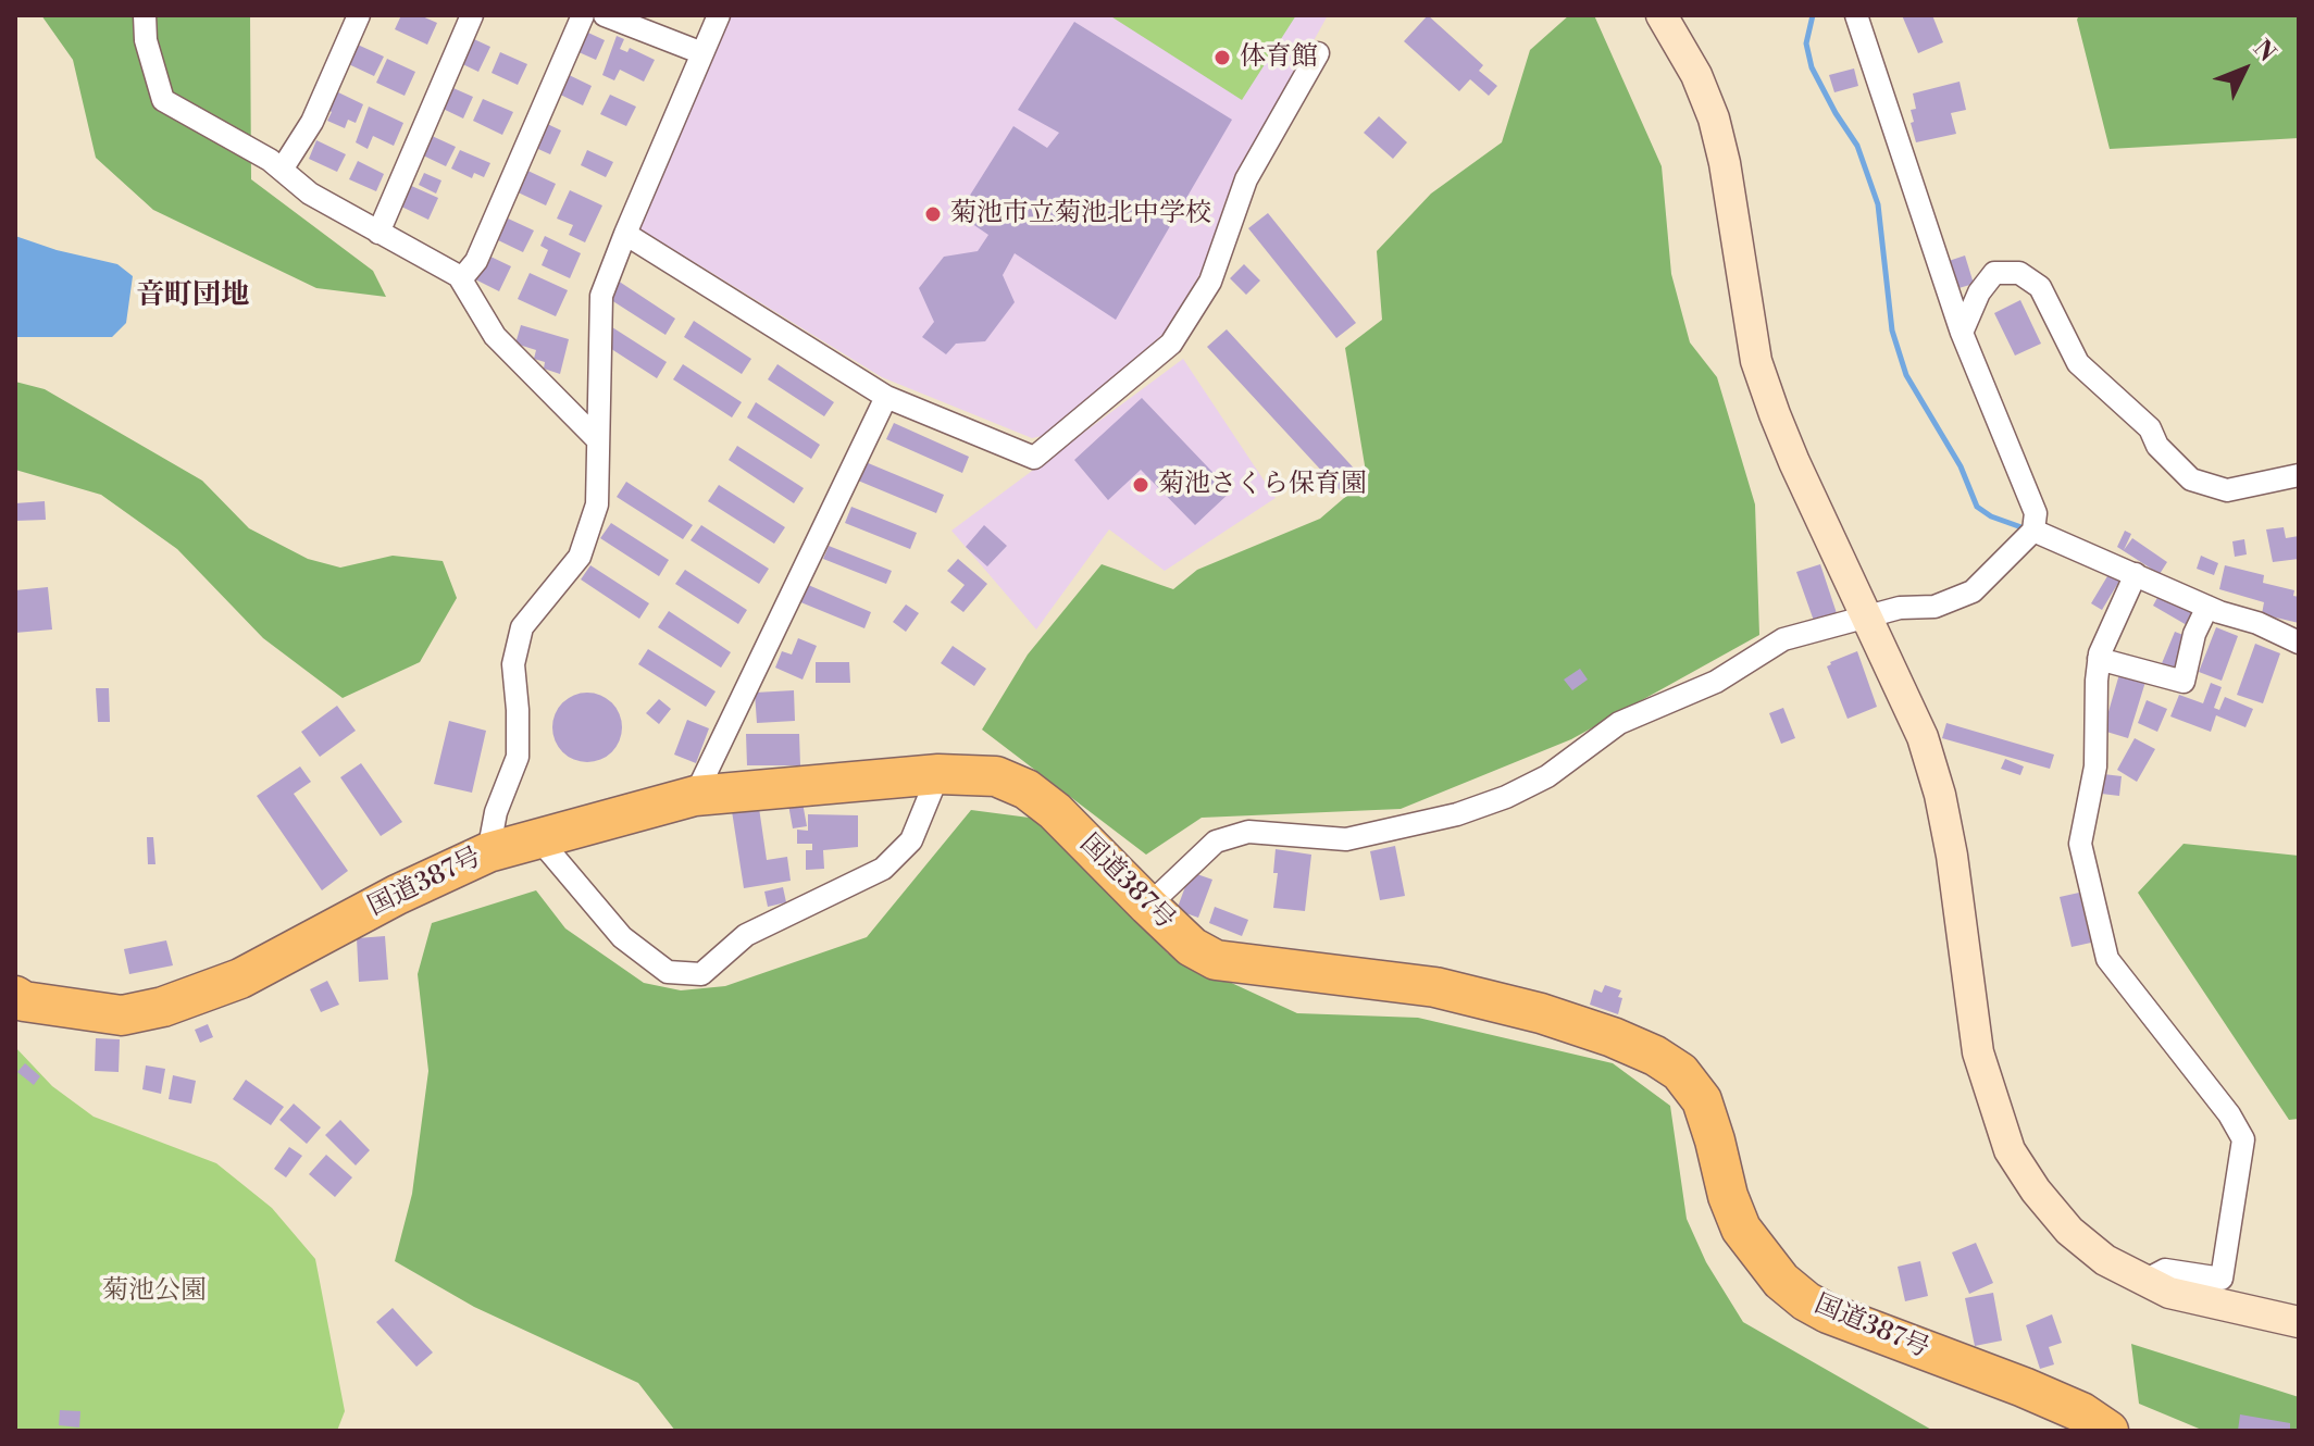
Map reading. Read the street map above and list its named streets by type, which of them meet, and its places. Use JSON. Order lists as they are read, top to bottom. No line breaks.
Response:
{"streets":{"highway":["国道387号"]},"districts":["音町団地"],"parks":["菊池公園"],"places":["体育館","菊池市立菊池北中学校","菊池さくら保育園"],"north":"top right"}
